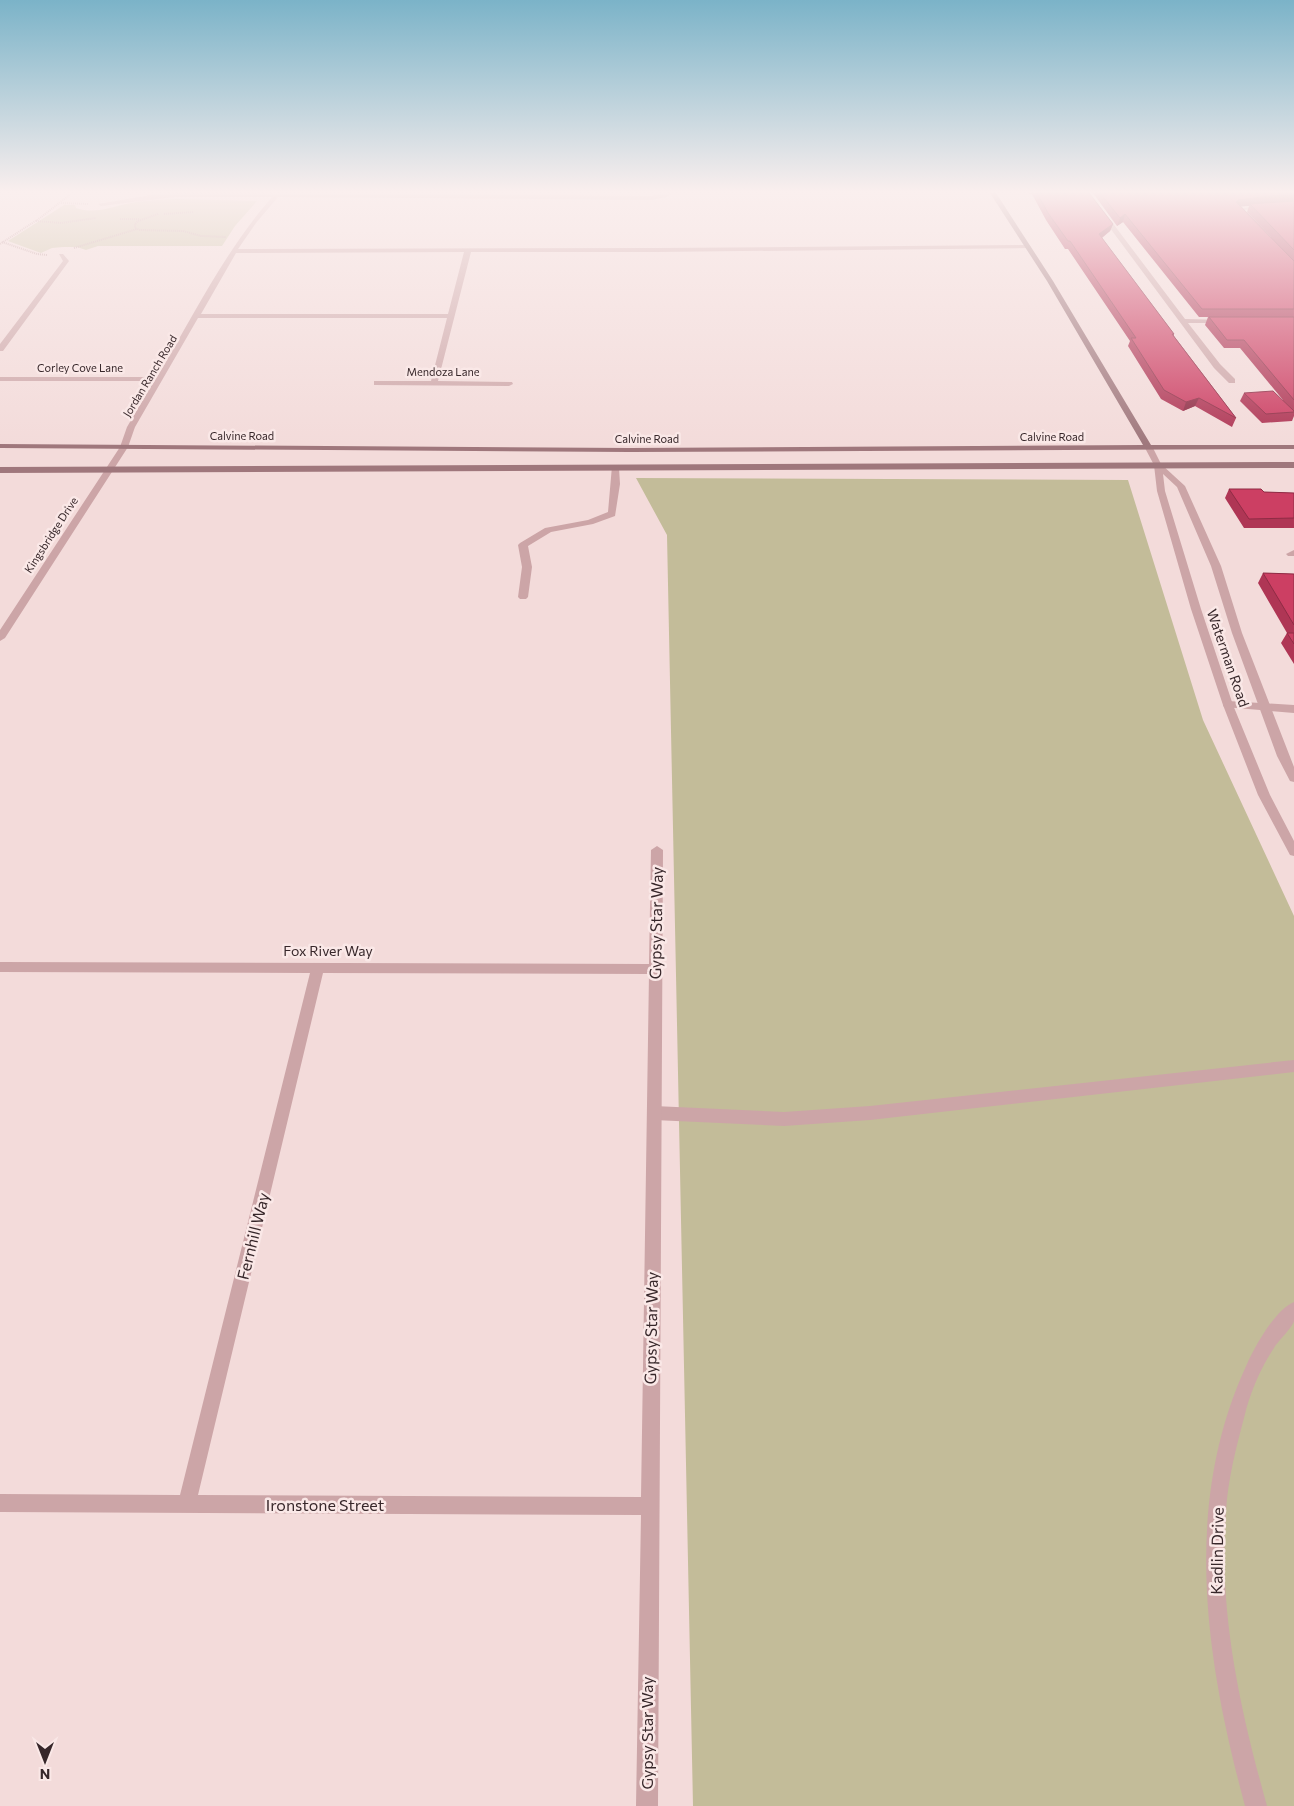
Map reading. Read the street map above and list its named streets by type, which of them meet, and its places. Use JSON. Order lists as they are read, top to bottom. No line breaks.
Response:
{"streets":{"main road":["Calvine Road","Waterman Road"],"street":["Corley Cove Lane","Mendoza Lane","Jordan Ranch Road","Kingsbridge Drive","Gypsy Star Way","Fox River Way","Fernhill Way","Ironstone Street","Kadlin Drive"]},"crossings":[["Corley Cove Lane","Jordan Ranch Road"],["Jordan Ranch Road","Calvine Road"],["Jordan Ranch Road","Kingsbridge Drive"],["Calvine Road","Kingsbridge Drive"],["Calvine Road","Waterman Road"],["Gypsy Star Way","Fox River Way"],["Gypsy Star Way","Ironstone Street"],["Fox River Way","Fernhill Way"],["Fernhill Way","Ironstone Street"]],"north":"bottom"}
